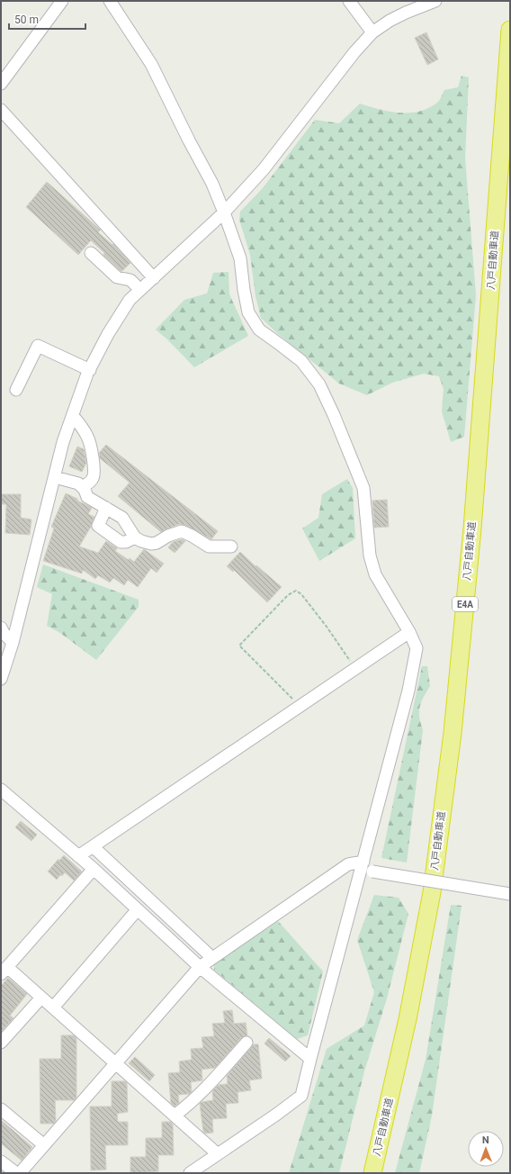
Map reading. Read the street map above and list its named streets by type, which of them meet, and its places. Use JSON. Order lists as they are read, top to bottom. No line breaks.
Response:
{"streets":{"highway":["八戸自動車道","E4A"]},"scale_bar":"50 m","north":"top"}
